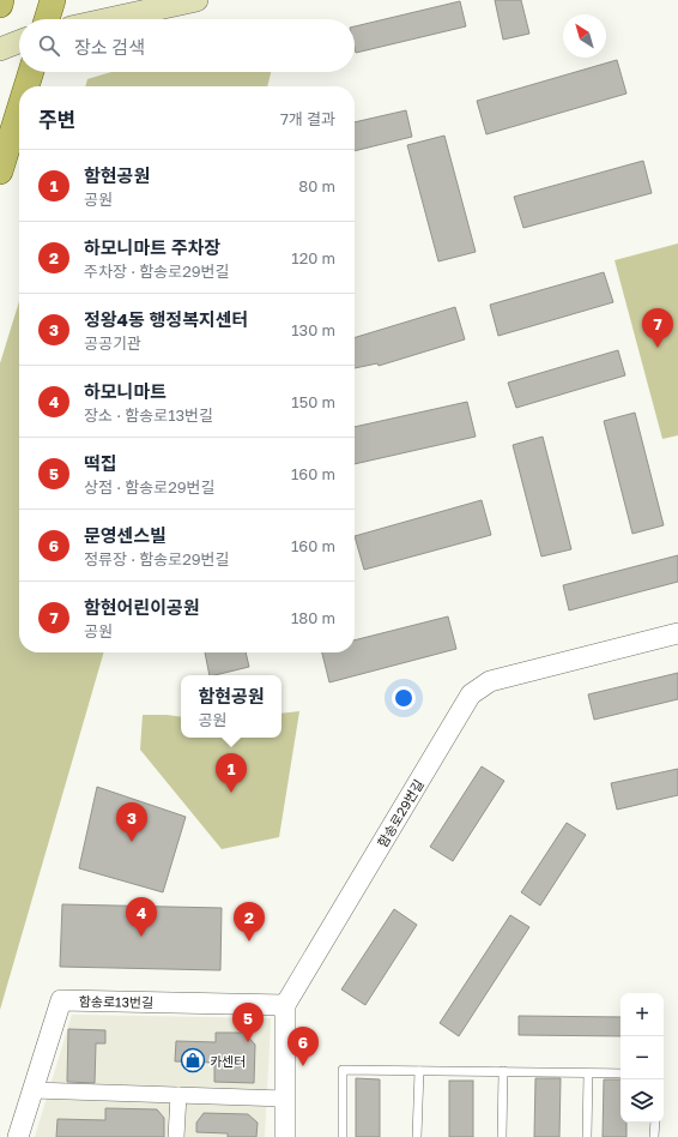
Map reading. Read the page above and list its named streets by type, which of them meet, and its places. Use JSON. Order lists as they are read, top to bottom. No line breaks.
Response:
{"streets":{"street":["함송로29번길","함송로13번길"]},"crossings":[["함송로29번길","함송로13번길"]],"places":{"shop":["카센터"]},"north":"top left","page":{"search":"장소 검색","heading":["주변","7개 결과"],"list":[{"mark":"1","name":"함현공원","note":"공원","value":"80 m"},{"mark":"2","name":"하모니마트 주차장","note":"주차장 · 함송로29번길","value":"120 m"},{"mark":"3","name":"정왕4동 행정복지센터","note":"공공기관","value":"130 m"},{"mark":"4","name":"하모니마트","note":"장소 · 함송로13번길","value":"150 m"},{"mark":"5","name":"떡집","note":"상점 · 함송로29번길","value":"160 m"},{"mark":"6","name":"문영센스빌","note":"정류장 · 함송로29번길","value":"160 m"},{"mark":"7","name":"함현어린이공원","note":"공원","value":"180 m"}],"pins":["7","1","3","4","2","5","6"],"popup":["함현공원","공원"],"map_buttons":["+","−"]}}
